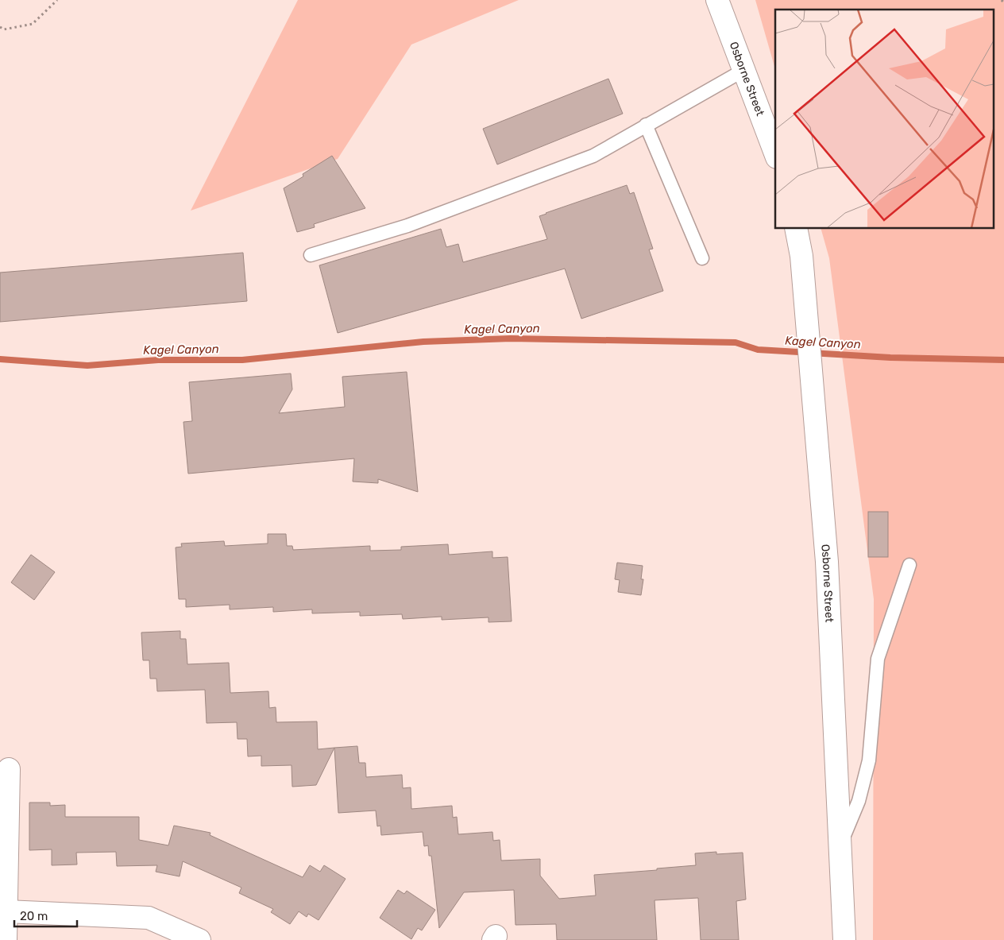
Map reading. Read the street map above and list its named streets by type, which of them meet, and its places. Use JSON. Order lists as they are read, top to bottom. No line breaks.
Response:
{"streets":{"main road":["Osborne Street"]},"water":["Kagel Canyon"],"scale_bar":"20 m"}
